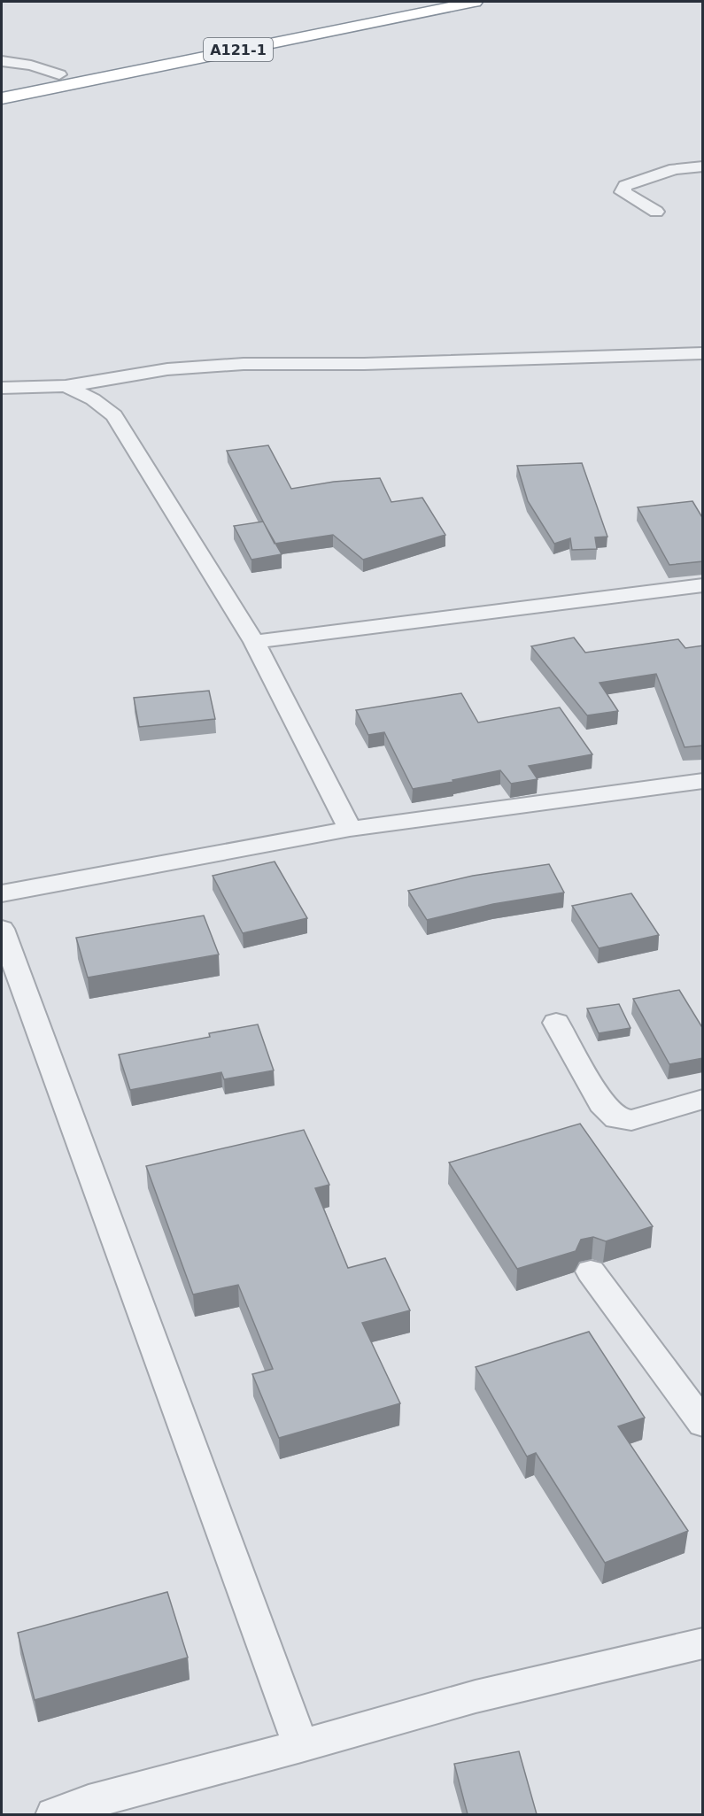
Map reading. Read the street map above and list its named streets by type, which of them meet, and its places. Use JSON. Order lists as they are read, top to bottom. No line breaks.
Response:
{"streets":{"highway":["A121-1"]}}
